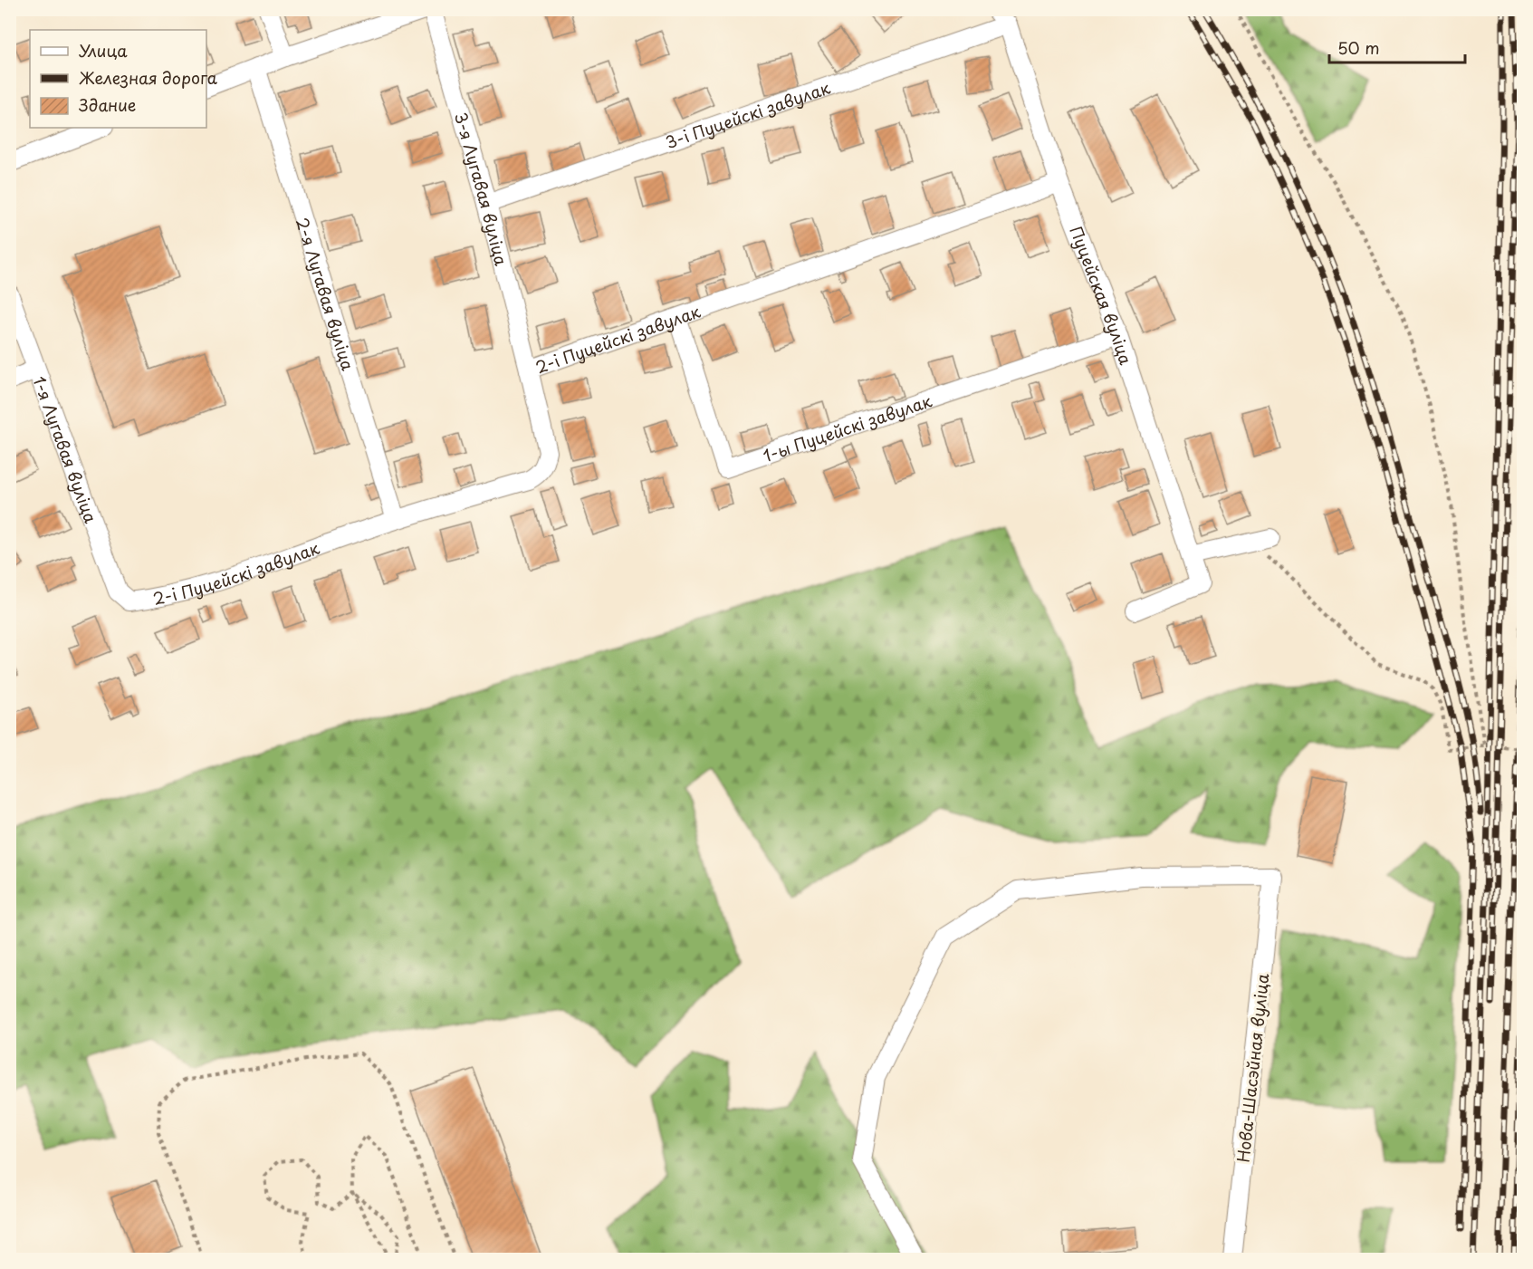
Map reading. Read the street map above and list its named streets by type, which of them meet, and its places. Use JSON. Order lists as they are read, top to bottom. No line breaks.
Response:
{"streets":{"street":["3-і Пуцейскі завулак","3-я Лугавая вуліца","2-я Лугавая вуліца","Пуцейская вуліца","2-і Пуцейскі завулак","1-ы Пуцейскі завулак","1-я Лугавая вуліца","Нова-Шасэйная вуліца"]},"crossings":[["3-і Пуцейскі завулак","3-я Лугавая вуліца"],["3-і Пуцейскі завулак","Пуцейская вуліца"],["3-я Лугавая вуліца","2-і Пуцейскі завулак"],["2-я Лугавая вуліца","2-і Пуцейскі завулак"],["Пуцейская вуліца","2-і Пуцейскі завулак"],["Пуцейская вуліца","1-ы Пуцейскі завулак"],["2-і Пуцейскі завулак","1-ы Пуцейскі завулак"],["2-і Пуцейскі завулак","1-я Лугавая вуліца"]],"legend":["Улица","Железная дорога","Здание"],"scale_bar":"50 m"}
